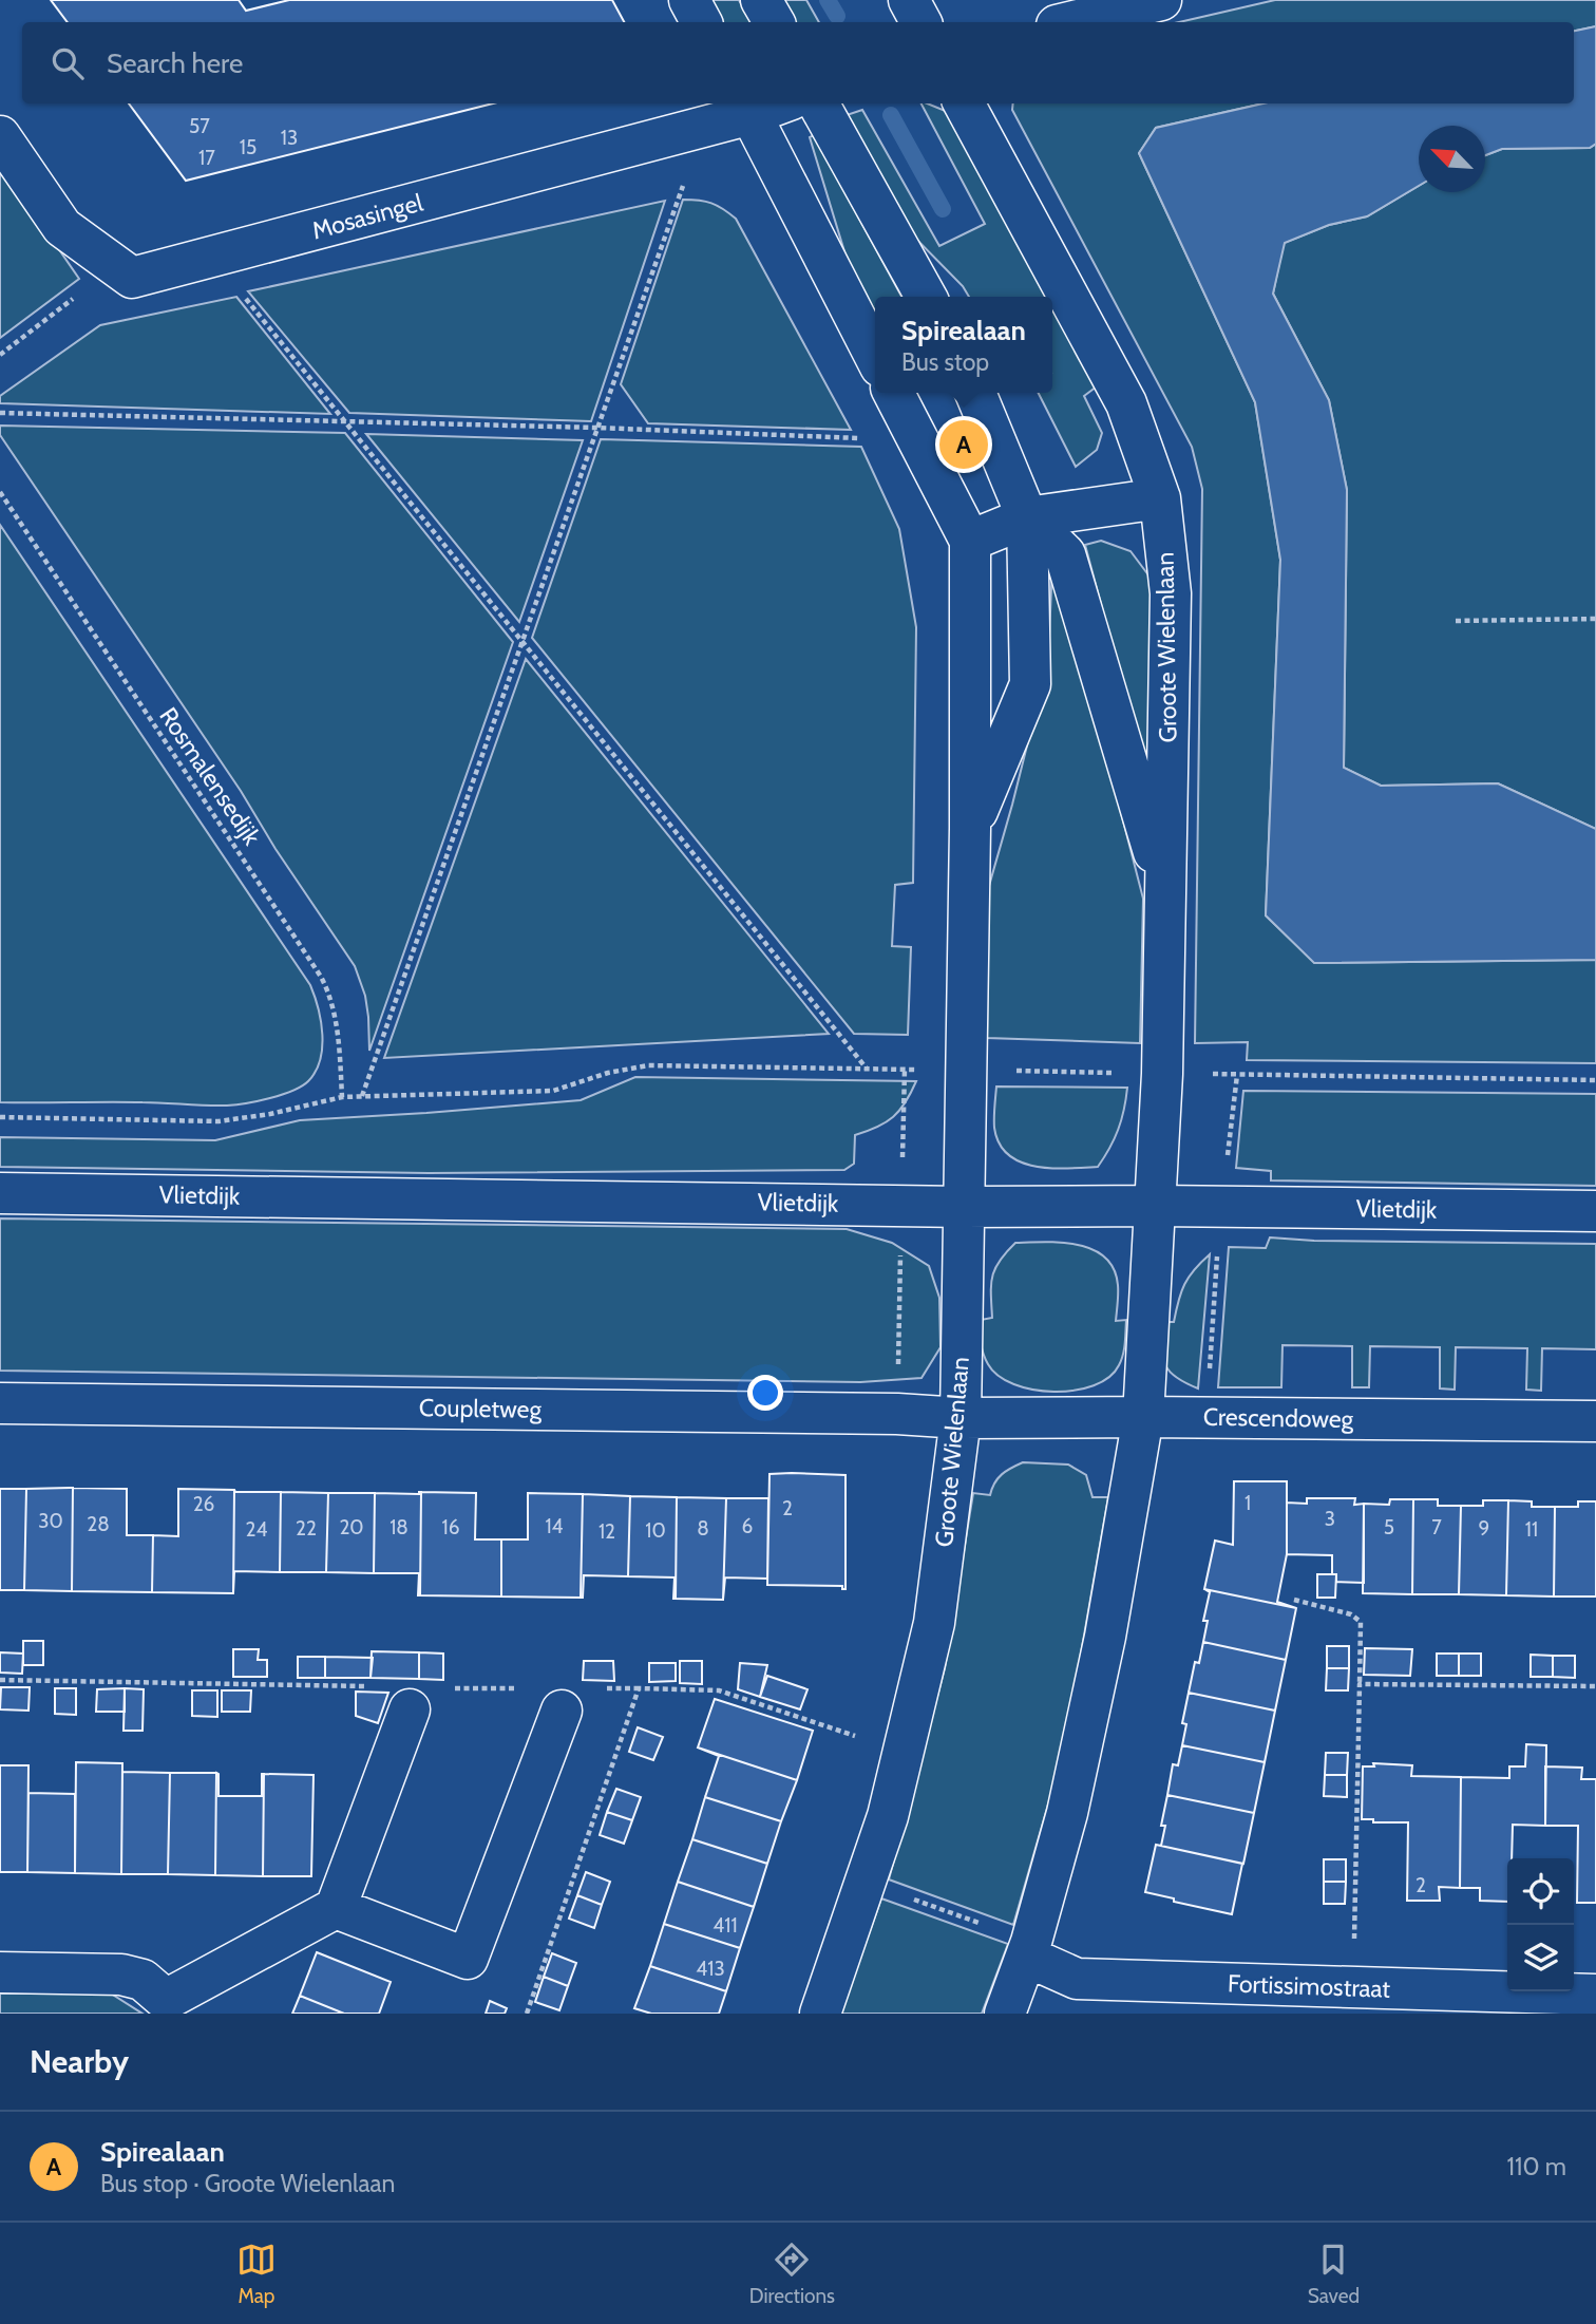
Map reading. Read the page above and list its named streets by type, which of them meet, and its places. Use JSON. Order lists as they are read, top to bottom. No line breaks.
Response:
{"streets":{"street":["Mosasingel","Groote Wielenlaan","Vlietdijk","Coupletweg","Crescendoweg","Fortissimostraat"],"path":["Rosmalensedijk"]},"crossings":[["Groote Wielenlaan","Vlietdijk"],["Groote Wielenlaan","Coupletweg"],["Groote Wielenlaan","Crescendoweg"],["Groote Wielenlaan","Fortissimostraat"],["Coupletweg","Crescendoweg"]],"house_numbers":["57","13","15","17","1","26","2","3","30","28","14","6","20","18","16","5","7","22","8","9","24","11","10","12","2","411","413"],"north":"top left","page":{"search":"Search here","popup":["Spirealaan","Bus stop"],"pins":"A","heading":"Nearby","list":[{"mark":"A","name":"Spirealaan","note":"Bus stop · Groote Wielenlaan","value":"110 m"}],"nav":["Map","Directions","Saved"]}}
